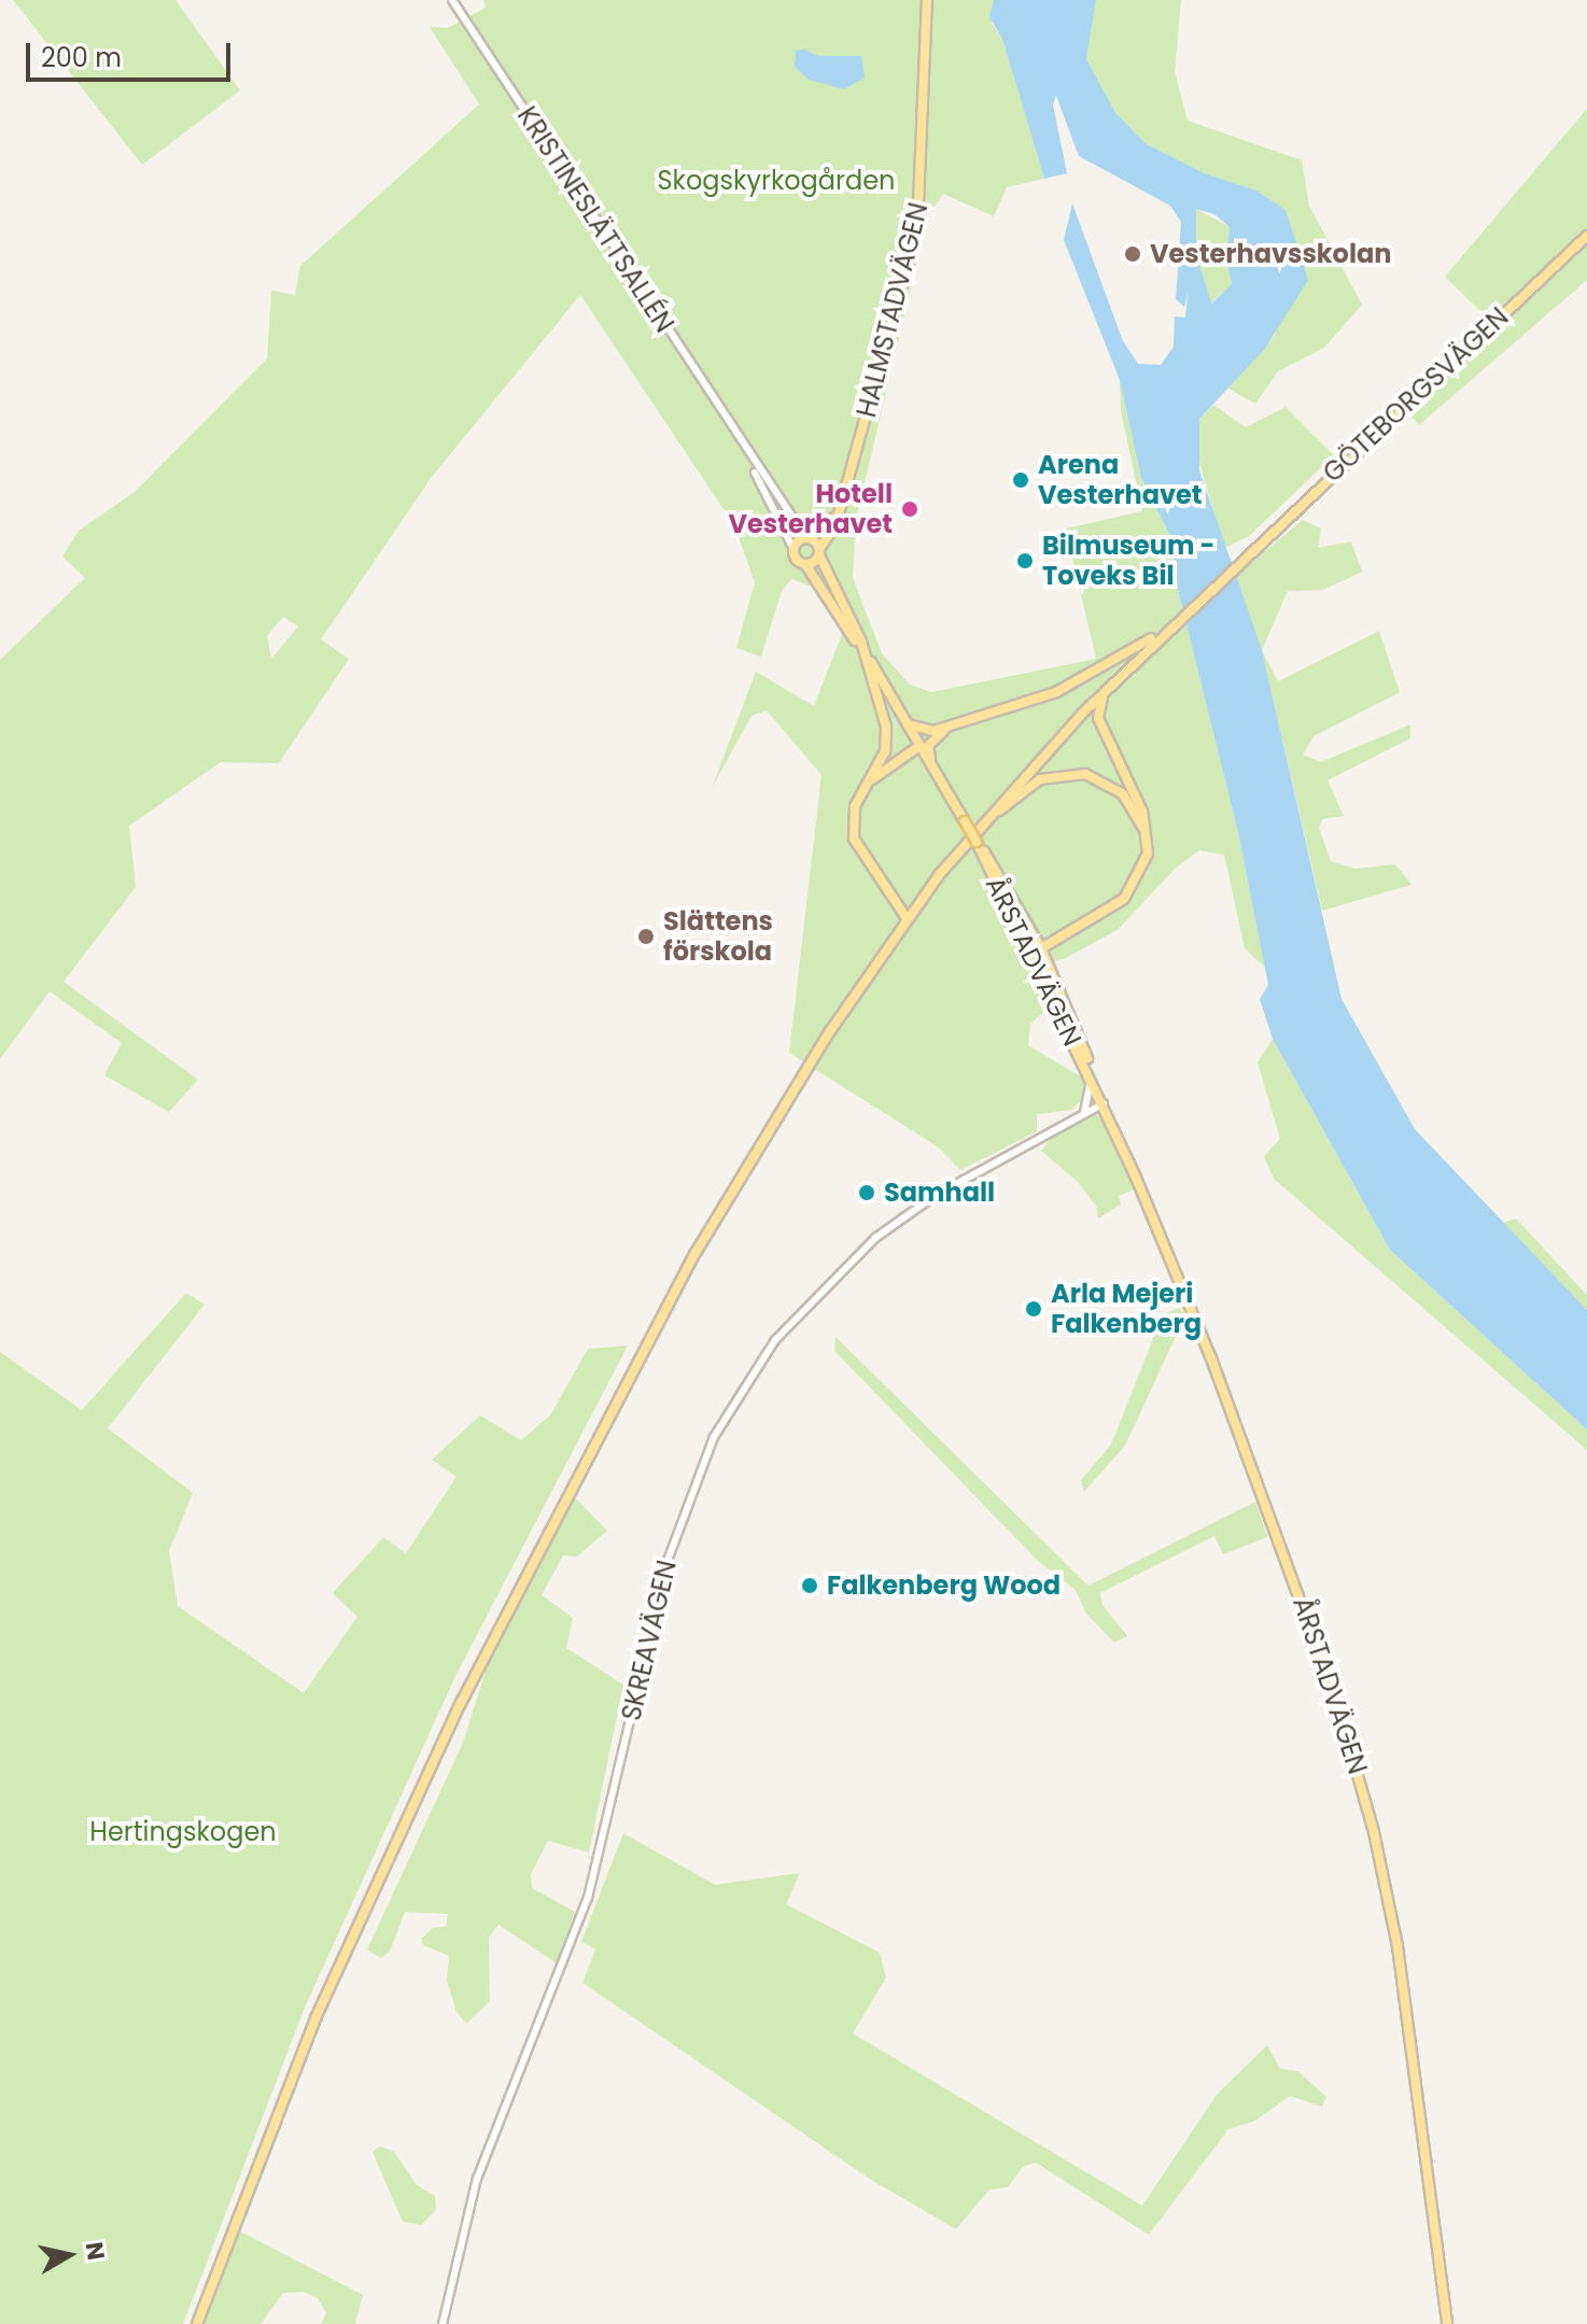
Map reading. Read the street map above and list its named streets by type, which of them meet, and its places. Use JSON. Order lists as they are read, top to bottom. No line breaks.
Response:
{"streets":{"main road":["HALMSTADVÄGEN","GÖTEBORGSVÄGEN","ÅRSTADVÄGEN"],"street":["KRISTINESLÄTTSALLÉN","SKREAVÄGEN"]},"crossings":[["KRISTINESLÄTTSALLÉN","ÅRSTADVÄGEN"],["HALMSTADVÄGEN","ÅRSTADVÄGEN"],["ÅRSTADVÄGEN","SKREAVÄGEN"]],"parks":["Skogskyrkogården","Hertingskogen"],"places":["Vesterhavsskolan","Arena Vesterhavet","Hotell Vesterhavet","Bilmuseum - Toveks Bil","Slättens förskola","Samhall","Arla Mejeri Falkenberg","Falkenberg Wood"],"scale_bar":"200 m","north":"right"}
